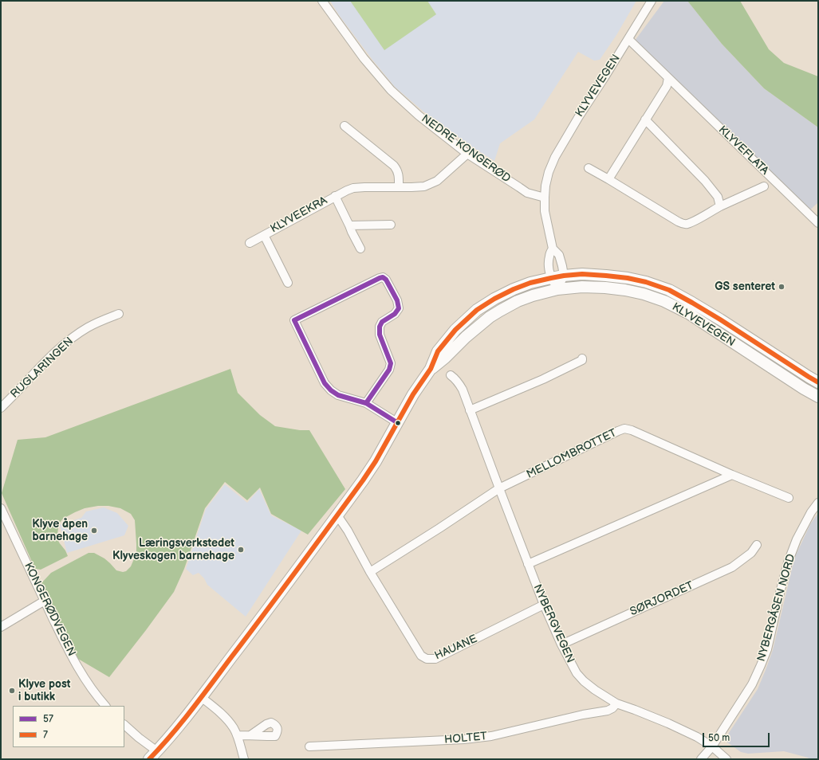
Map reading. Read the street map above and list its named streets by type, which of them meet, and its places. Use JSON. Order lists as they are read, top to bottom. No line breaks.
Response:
{"streets":{"main road":["KLYVEVEGEN"],"street":["NEDRE KONGERØD","KLYVEFLATA","KLYVEEKRA","RUGLARINGEN","MELLOMBROTTET","SØRJORDET","NYBERGÅSEN NORD","KONGERØDVEGEN","NYBERGVEGEN","HAUANE","HOLTET"]},"crossings":[["KLYVEVEGEN","NEDRE KONGERØD"],["KLYVEVEGEN","KLYVEFLATA"],["KLYVEVEGEN","HAUANE"],["NEDRE KONGERØD","KLYVEEKRA"],["MELLOMBROTTET","NYBERGVEGEN"],["SØRJORDET","NYBERGVEGEN"],["NYBERGÅSEN NORD","NYBERGVEGEN"],["NYBERGVEGEN","HAUANE"],["NYBERGVEGEN","HOLTET"]],"places":["GS senteret","Klyve åpen barnehage","Læringsverkstedet Klyveskogen barnehage","Klyve post i butikk"],"lines":["transit line 7","transit line 57"],"legend":["57","7"],"scale_bar":"50 m"}
